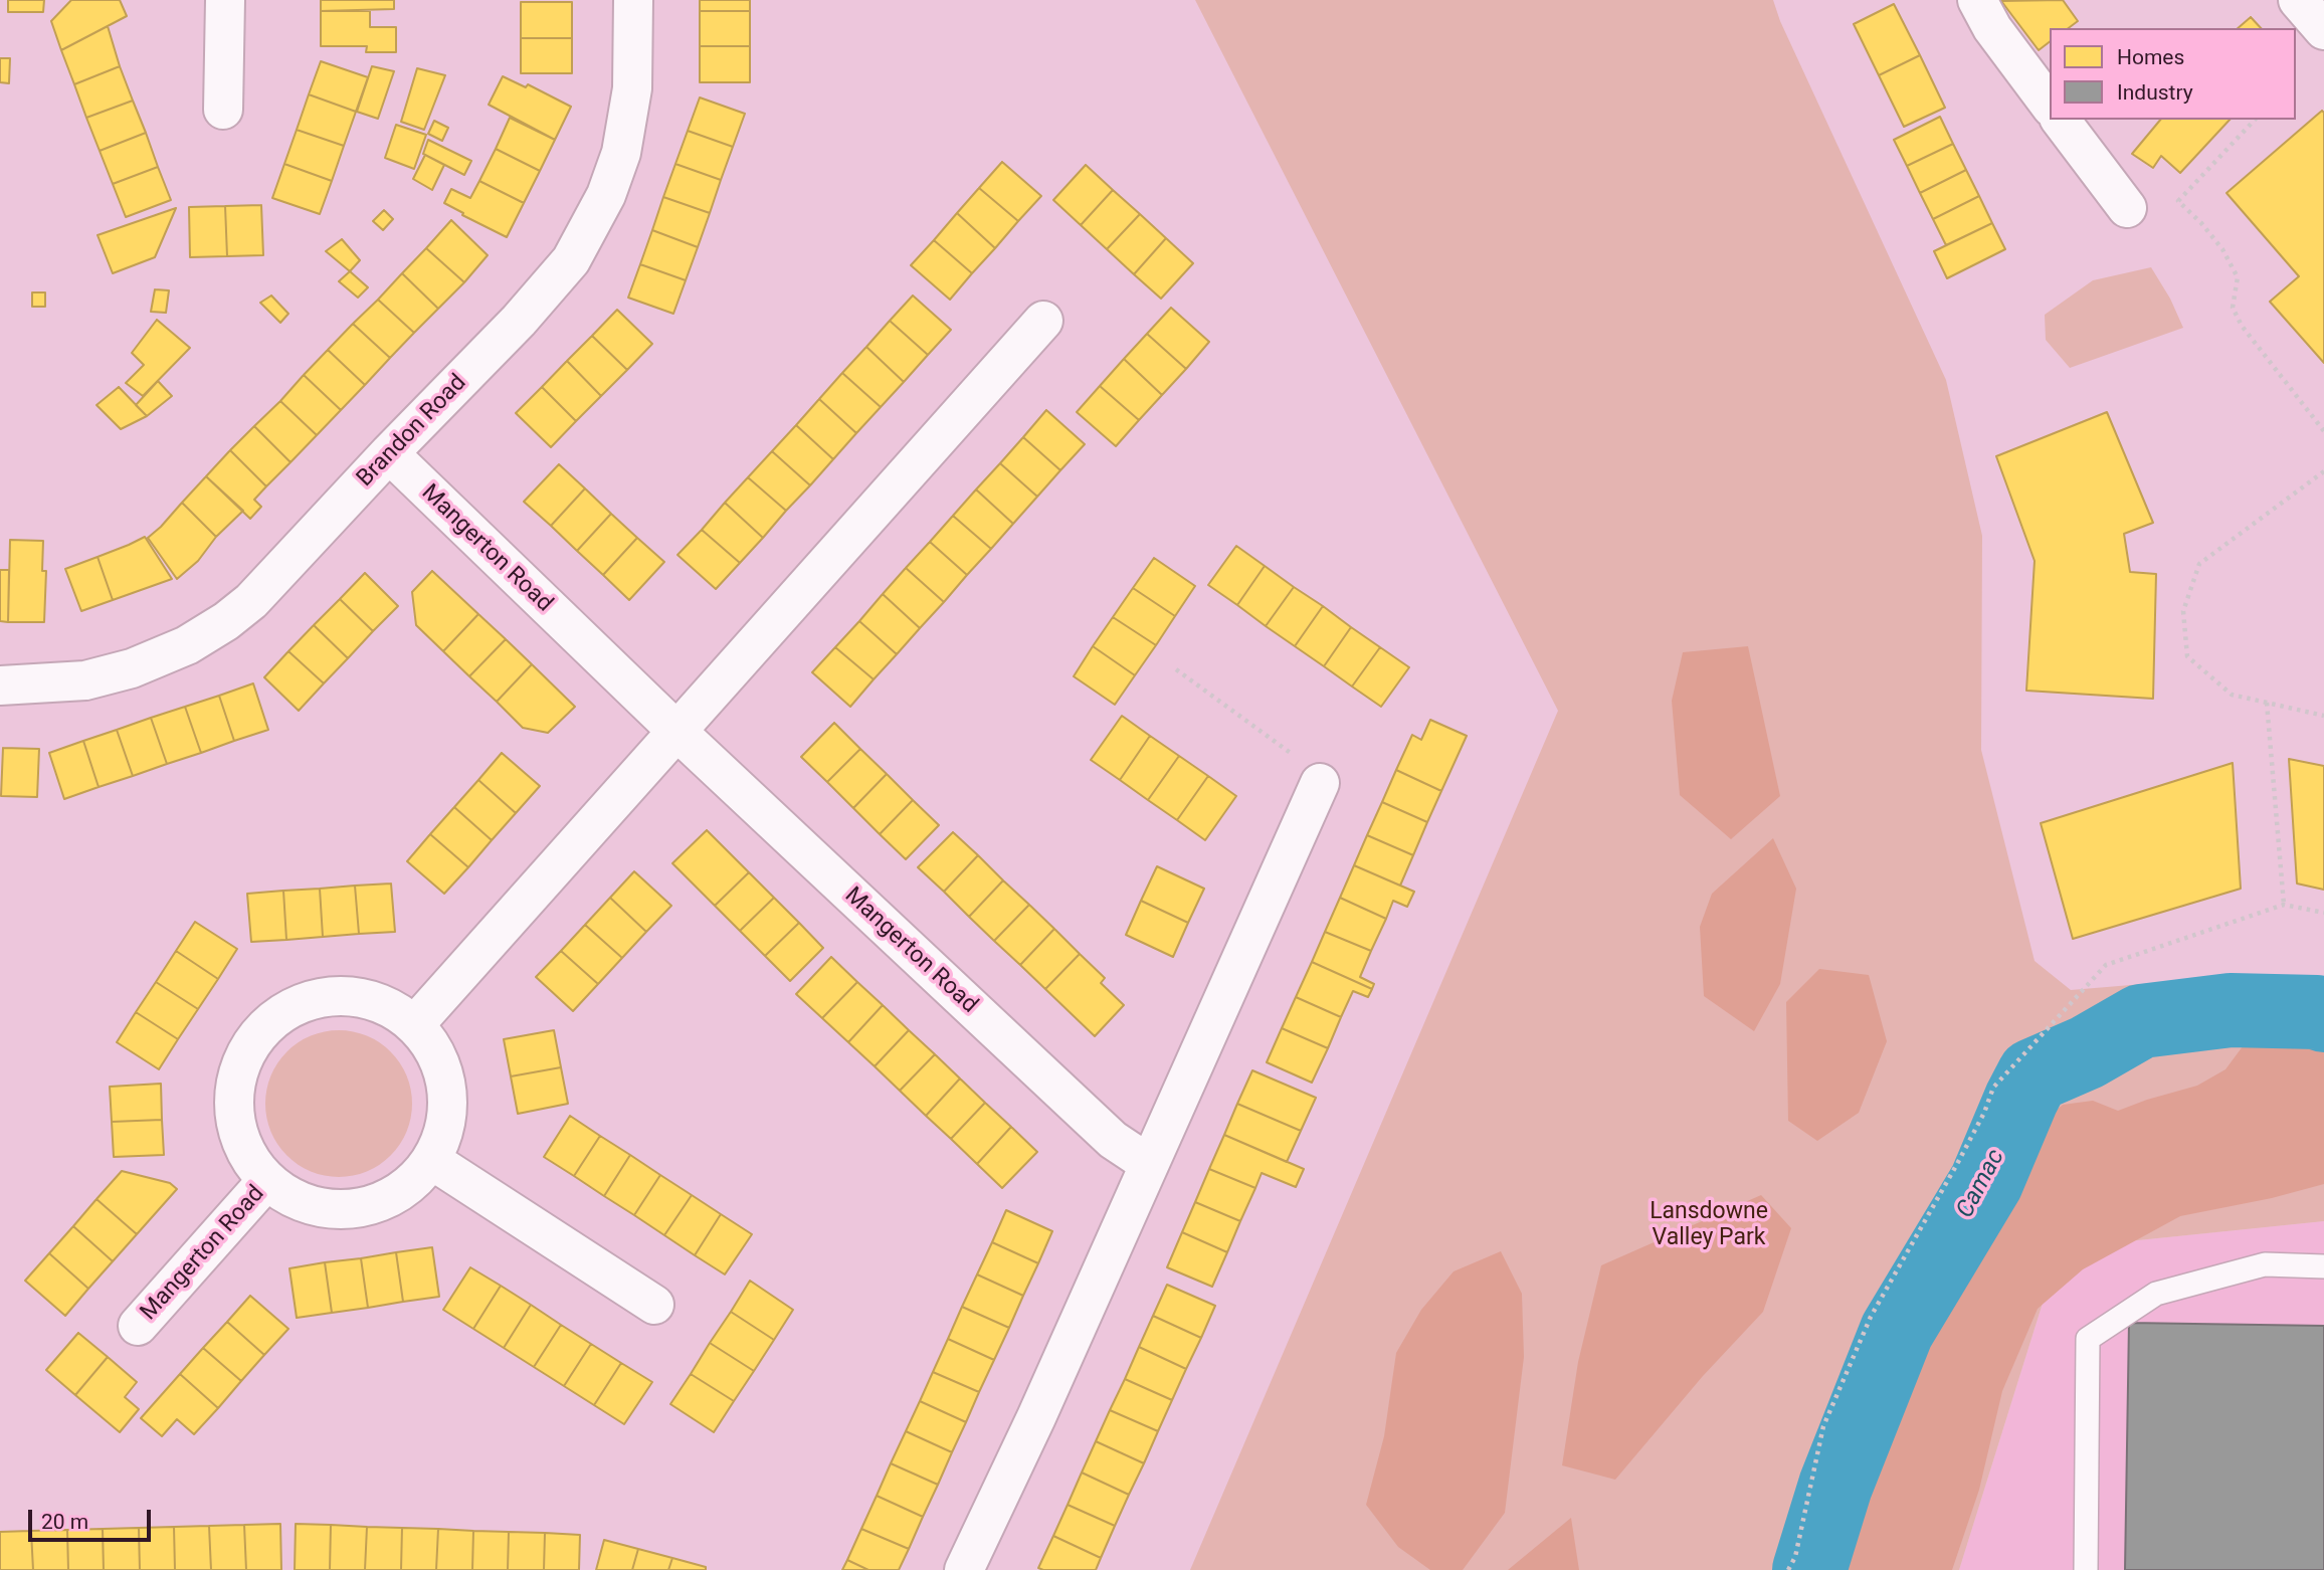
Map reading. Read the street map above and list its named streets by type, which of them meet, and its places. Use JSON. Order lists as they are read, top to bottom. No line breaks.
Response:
{"streets":{"street":["Brandon Road","Mangerton Road"]},"crossings":[["Brandon Road","Mangerton Road"]],"water":["Camac"],"parks":["Lansdowne Valley Park"],"legend":["Homes","Industry"],"scale_bar":"20 m"}
